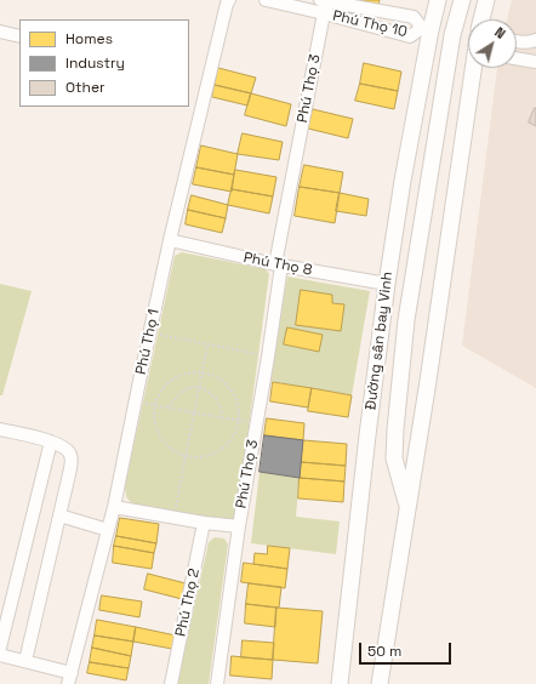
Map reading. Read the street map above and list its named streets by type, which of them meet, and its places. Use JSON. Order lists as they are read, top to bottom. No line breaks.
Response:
{"streets":{"main road":["Đường sân bay Vinh"],"street":["Phú Thọ 10","Phú Thọ 3","Phú Thọ 8","Phú Thọ 1","Phú Thọ 2"]},"crossings":[["Phú Thọ 10","Phú Thọ 3"],["Phú Thọ 10","Đường sân bay Vinh"],["Phú Thọ 3","Phú Thọ 8"],["Phú Thọ 8","Đường sân bay Vinh"],["Phú Thọ 8","Phú Thọ 1"]],"legend":["Homes","Industry","Other"],"scale_bar":"50 m","north":"top right"}
